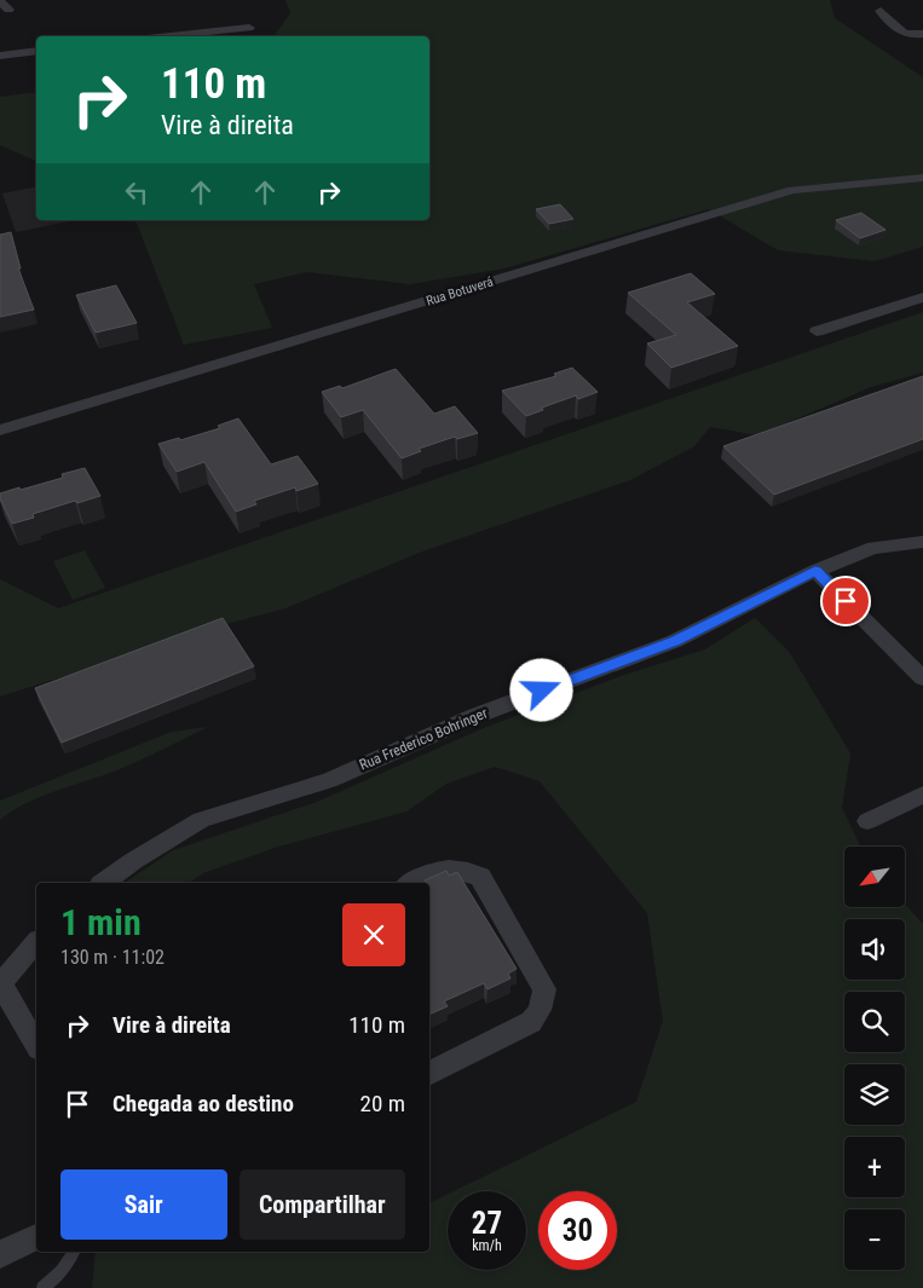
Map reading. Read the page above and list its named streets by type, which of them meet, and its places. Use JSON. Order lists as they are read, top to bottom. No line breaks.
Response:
{"streets":{"street":["Rua Botuverá","Rua Frederico Bohringer"]},"north":"bottom left","page":{"turn":["110 m","Vire à direita"],"map_buttons":["+","−"],"heading":["1 min","130 m · 11:02"],"list":[{"name":"Vire à direita","value":"110 m"},{"name":"Chegada ao destino","value":"20 m"}],"buttons":["Sair","Compartilhar"],"speed":"27 km/h","limit":"30"}}
